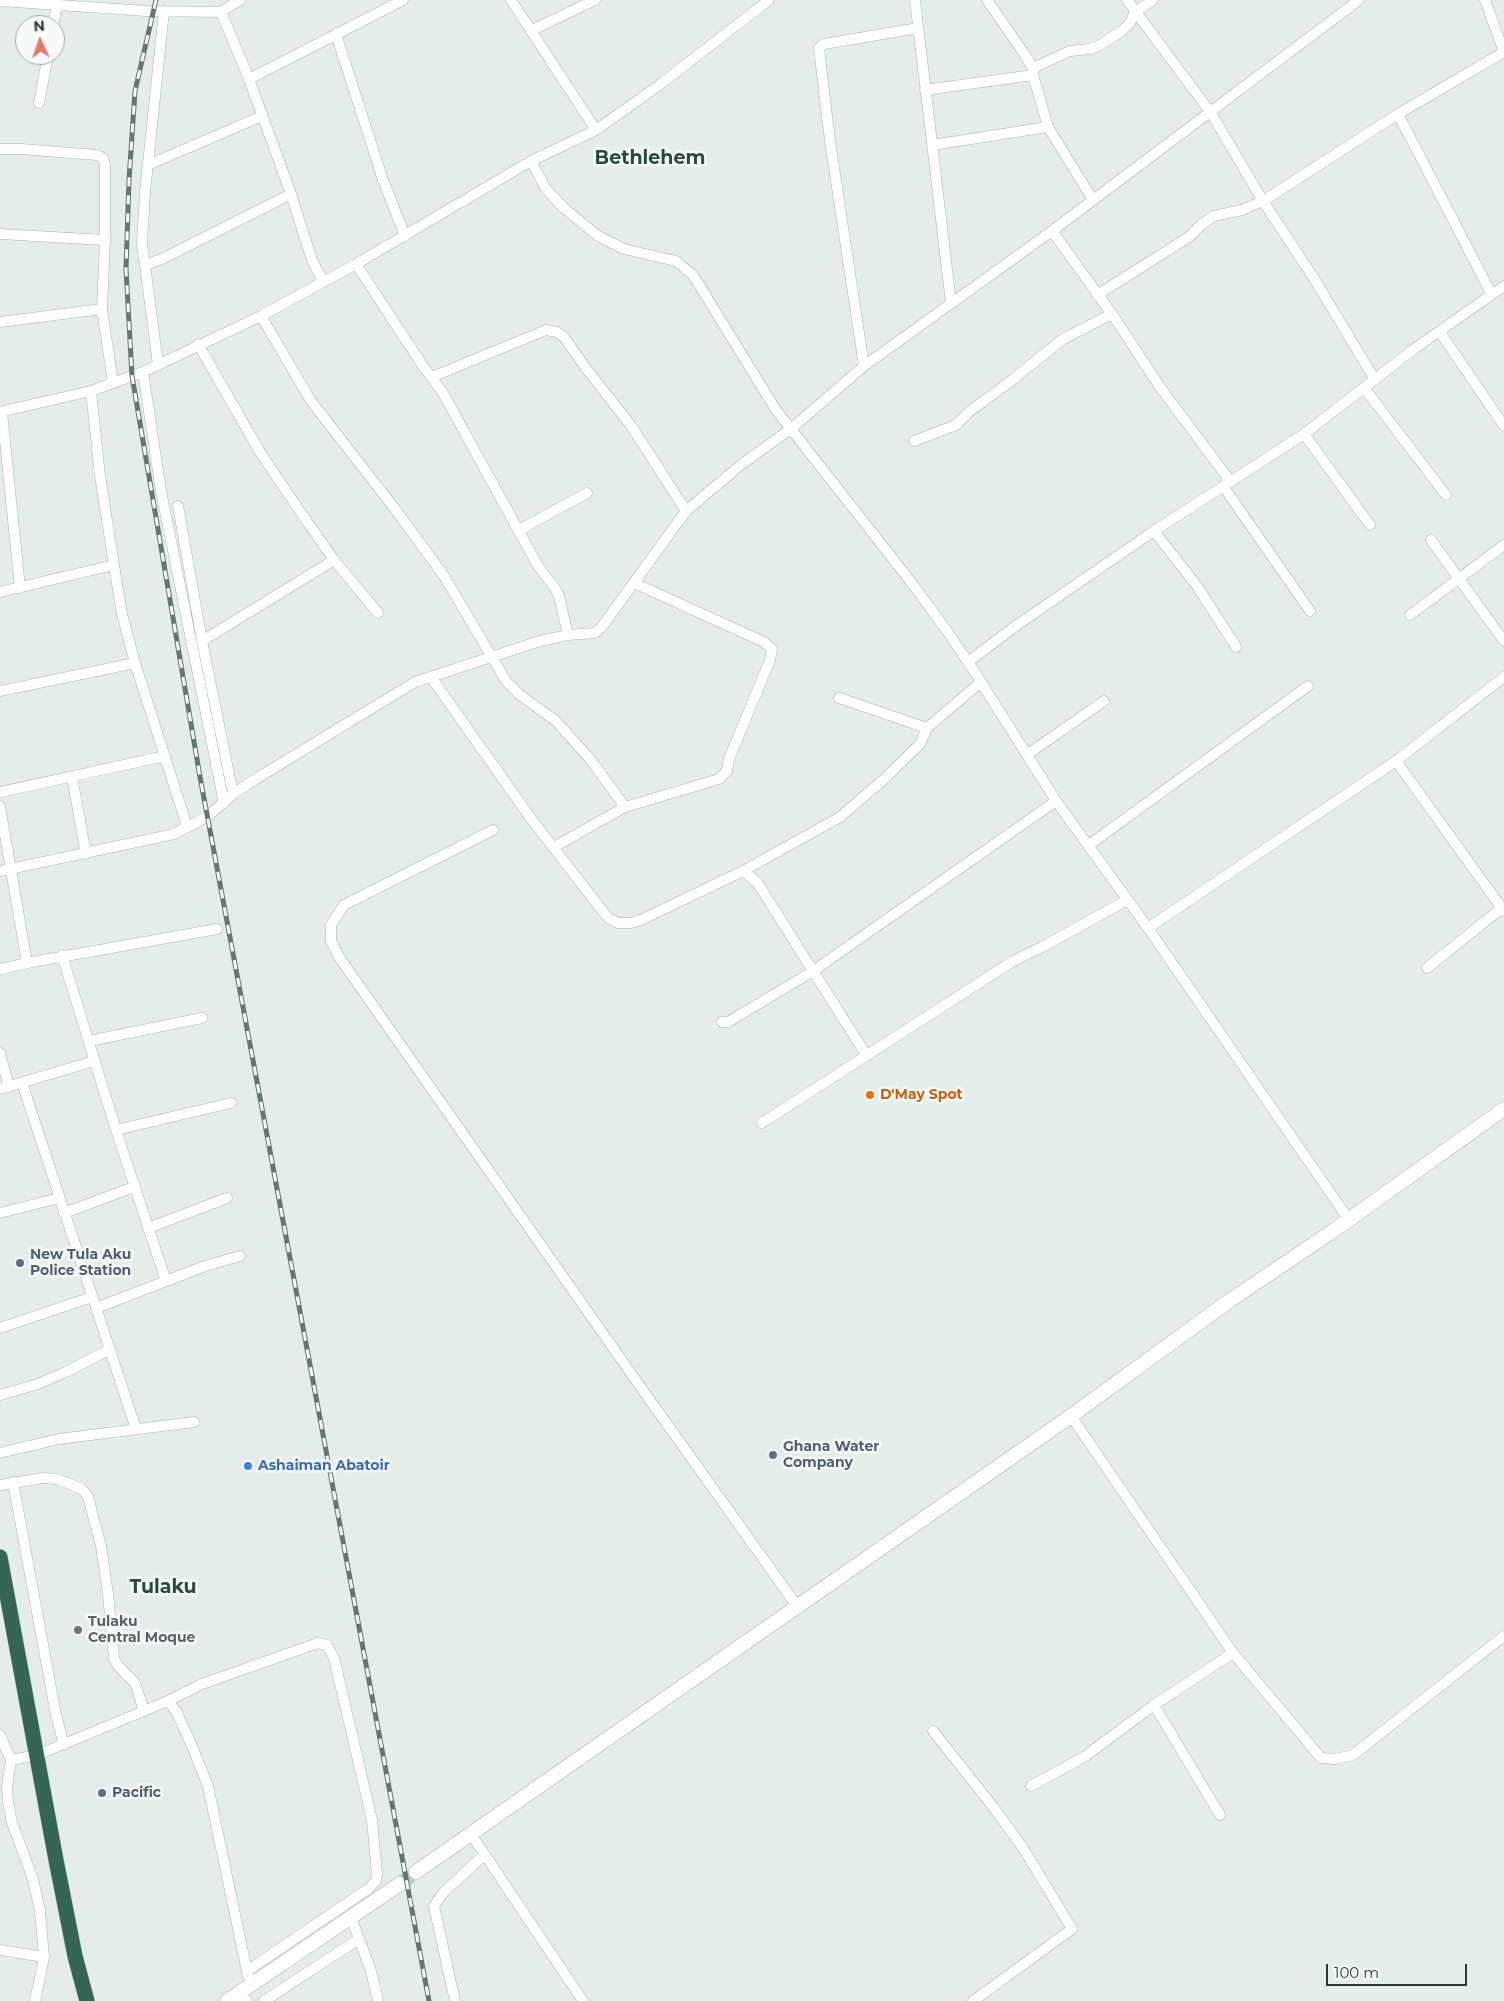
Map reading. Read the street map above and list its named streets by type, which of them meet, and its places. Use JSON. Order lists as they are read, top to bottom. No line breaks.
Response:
{"districts":["Bethlehem","Tulaku"],"places":["D'May Spot","New Tula Aku Police Station","Ghana Water Company","Ashaiman Abatoir","Tulaku Central Moque","Pacific"],"scale_bar":"100 m","north":"top"}
